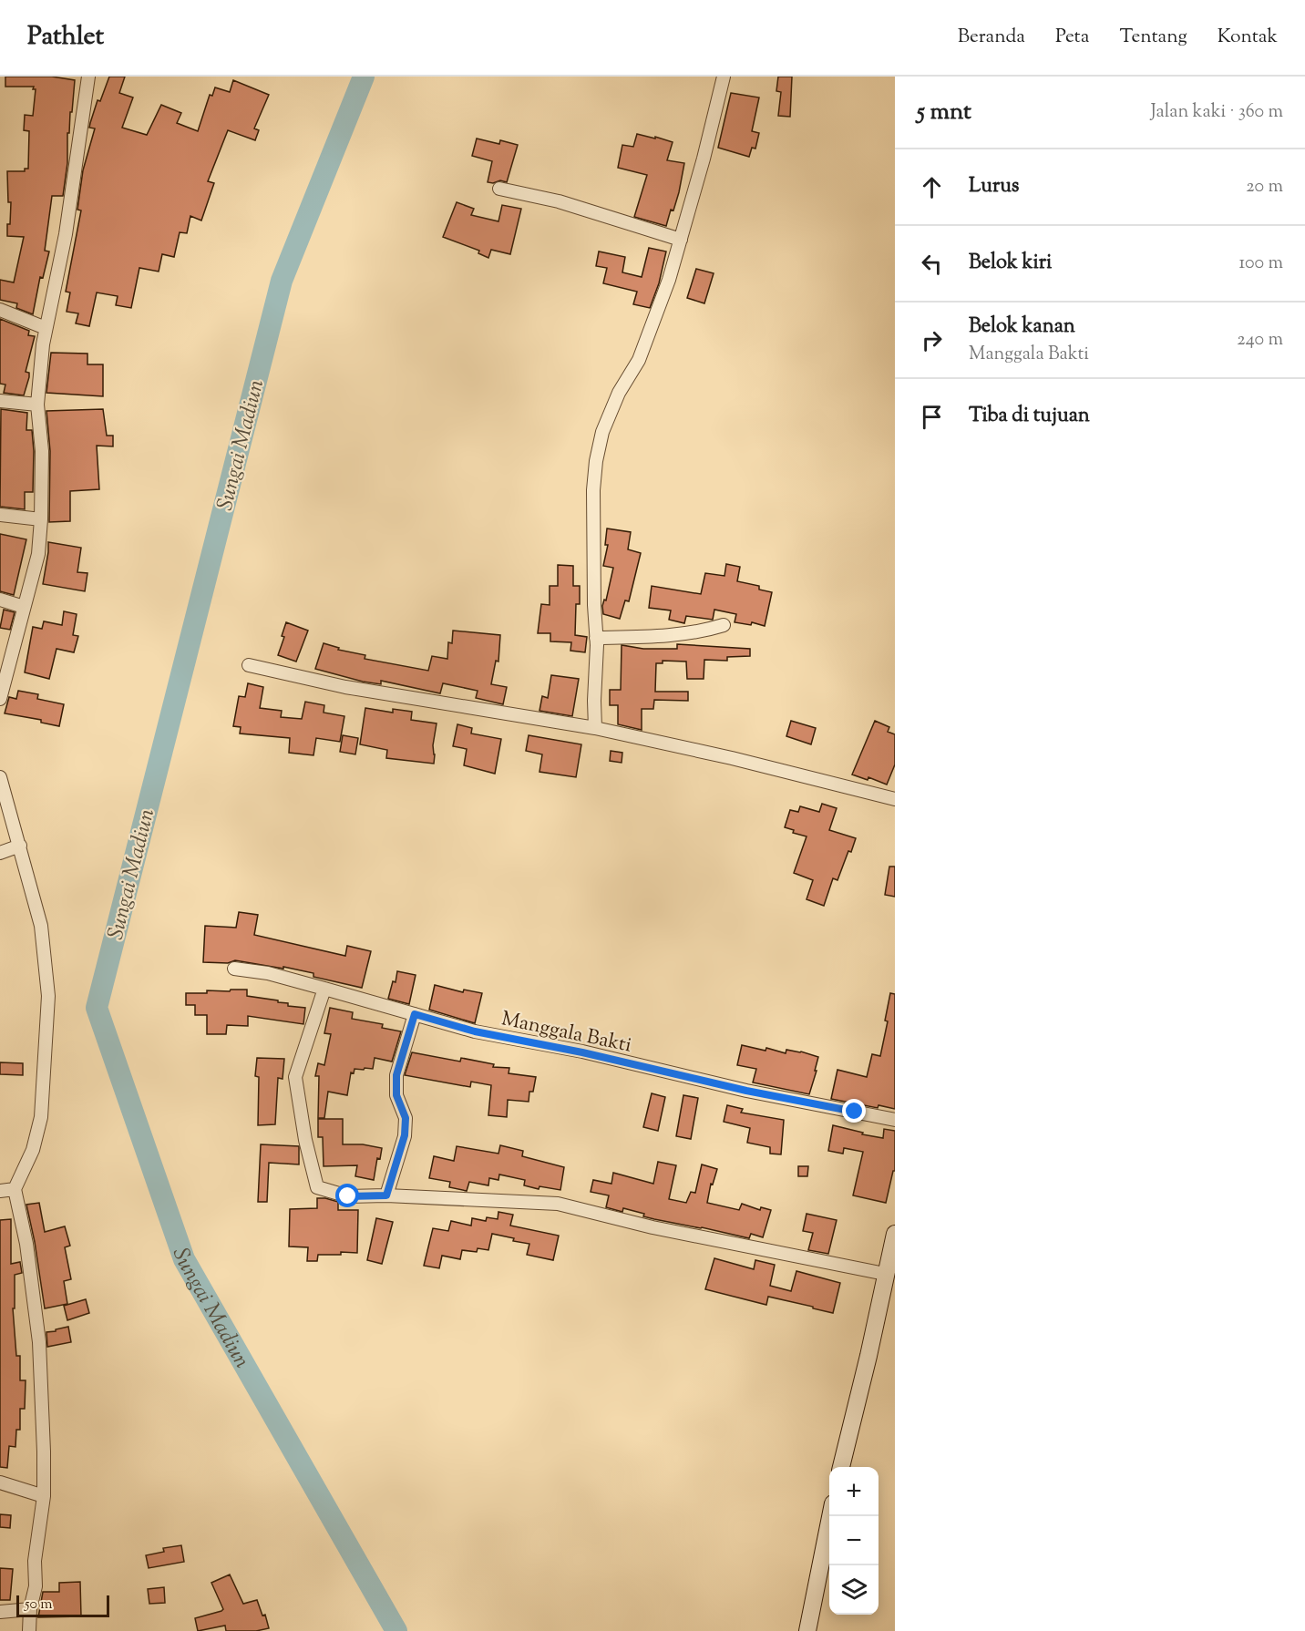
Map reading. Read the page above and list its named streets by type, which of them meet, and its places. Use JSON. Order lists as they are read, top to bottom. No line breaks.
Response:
{"streets":{"street":["Manggala Bakti"]},"water":["Sungai Madiun"],"scale_bar":"50 m","page":{"header":"Pathlet","nav":["Beranda","Peta","Tentang","Kontak"],"heading":["5 mnt","Jalan kaki · 360 m"],"list":[["Lurus","20 m"],["Belok kiri","100 m"],["Belok kanan","Manggala Bakti","240 m"],"Tiba di tujuan"],"map_buttons":["+","−"],"scale":"50 m"}}
